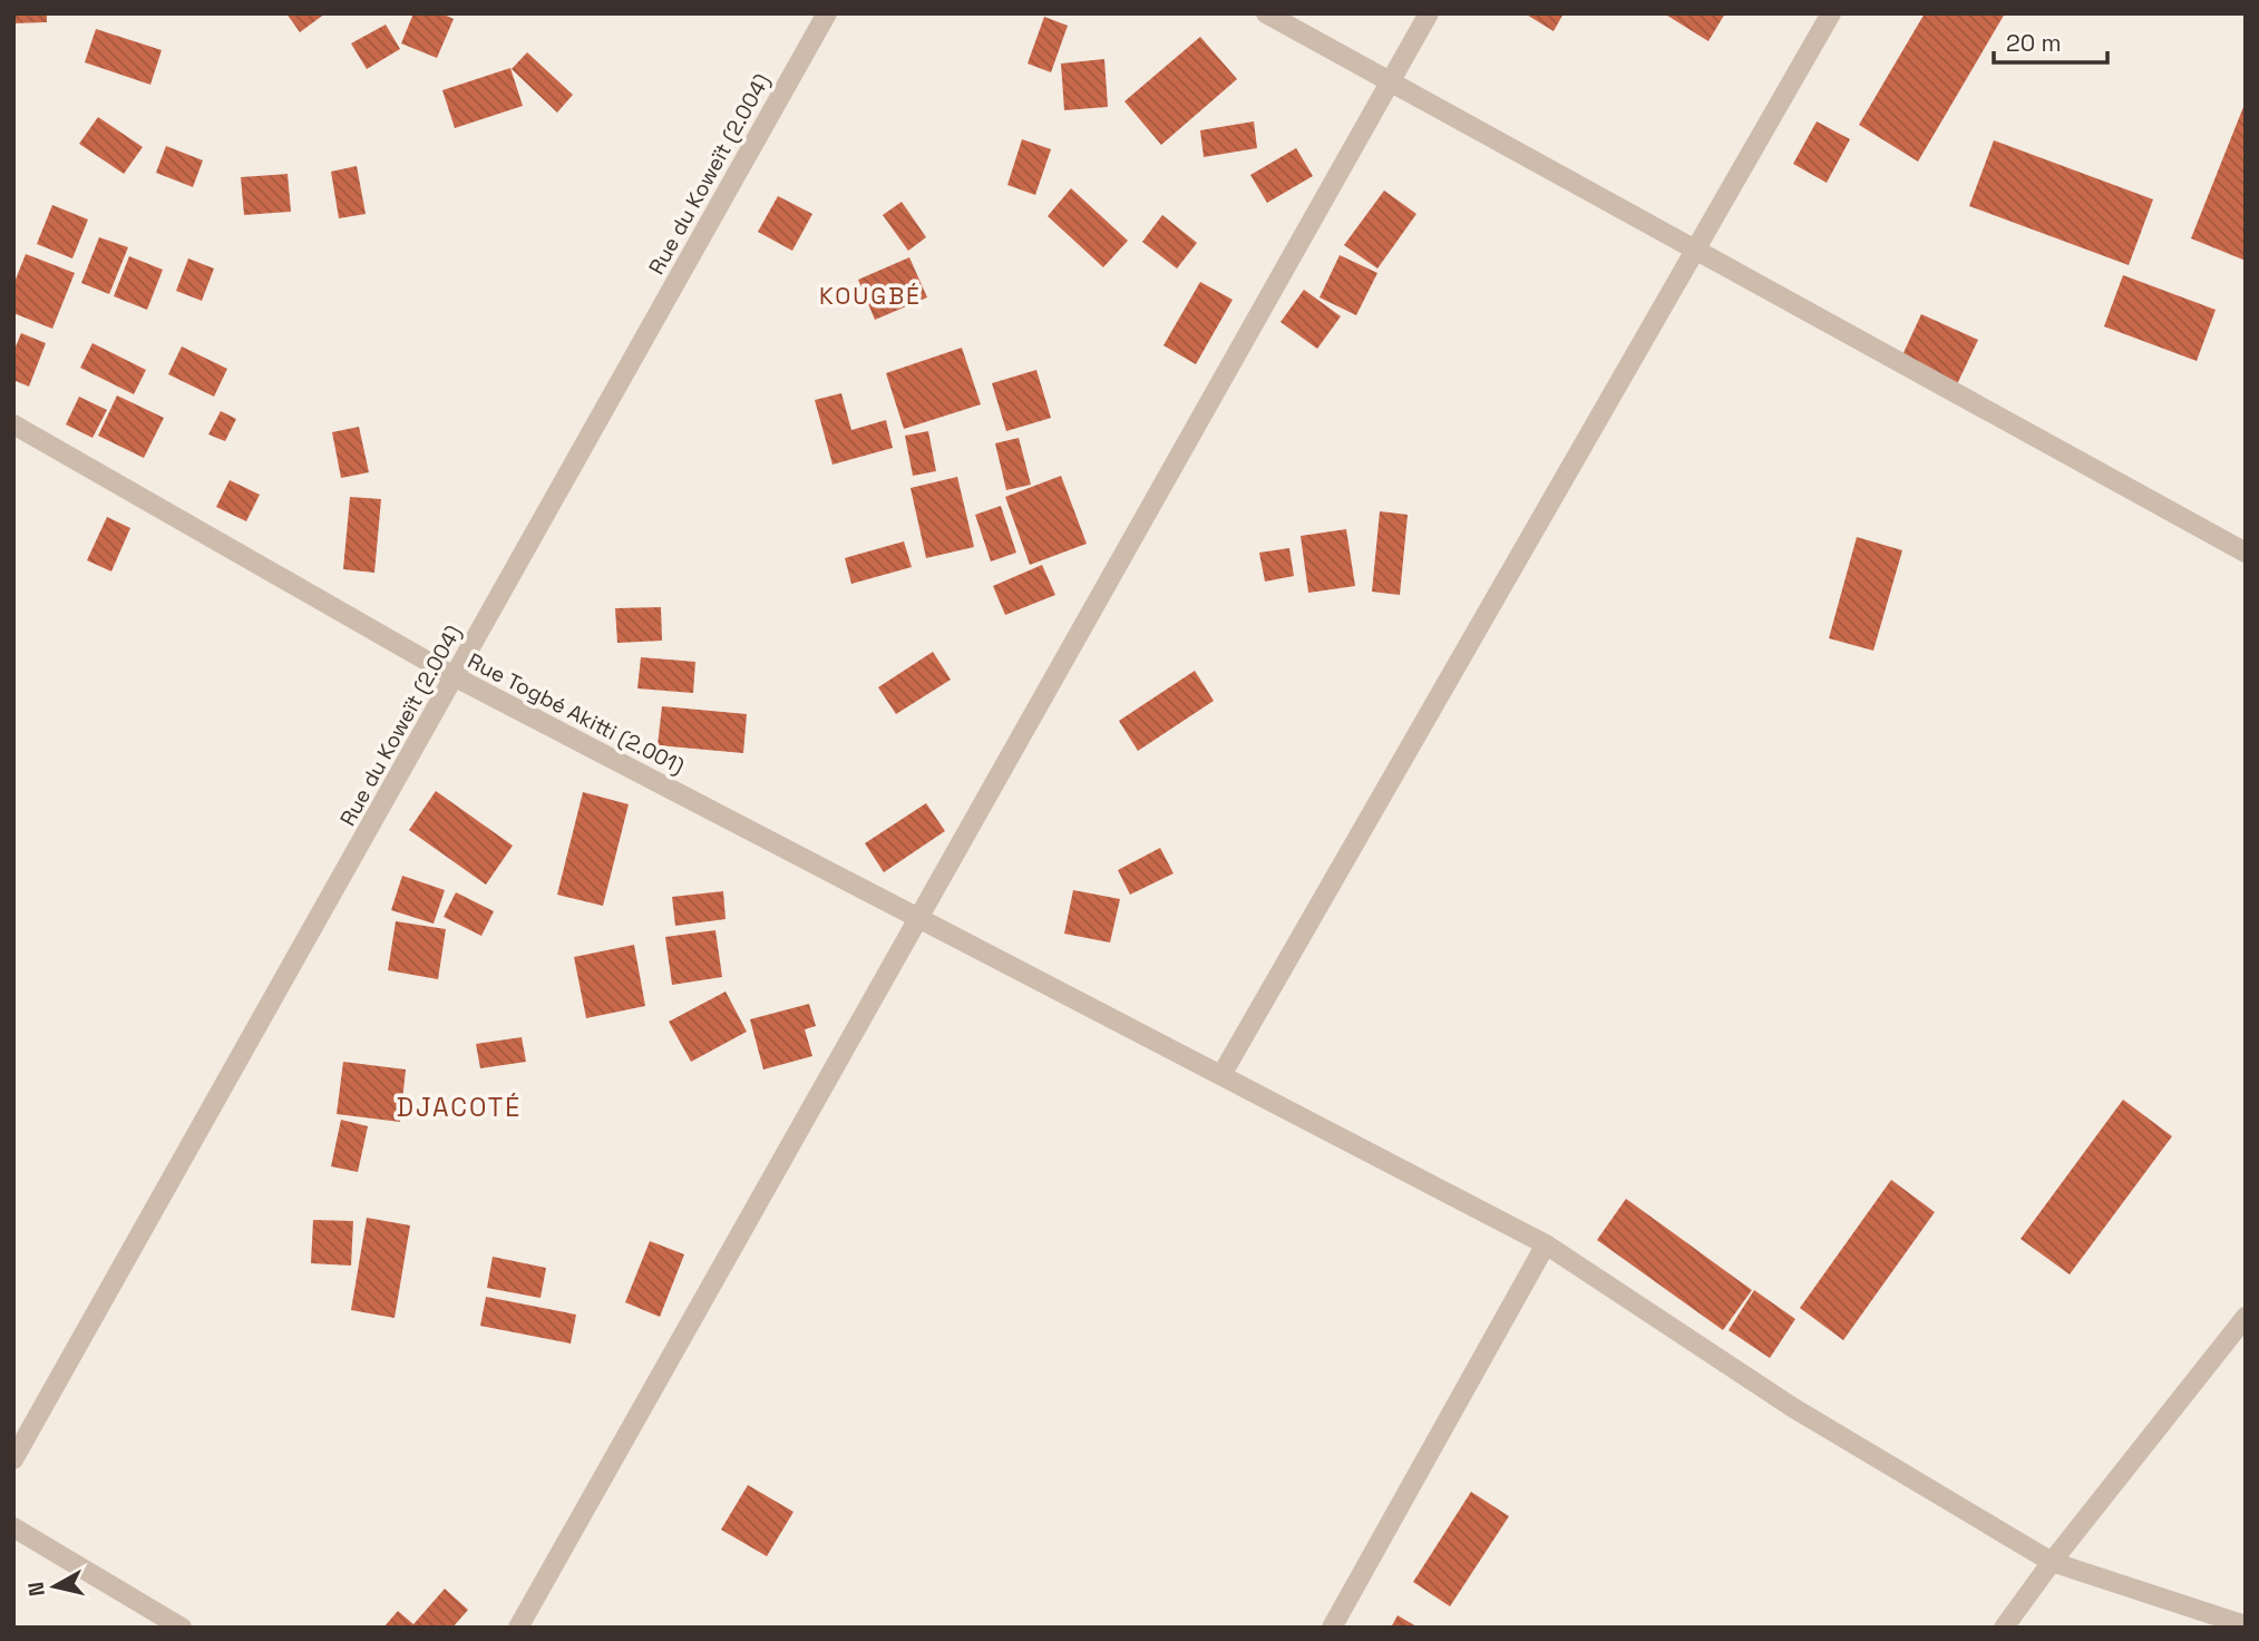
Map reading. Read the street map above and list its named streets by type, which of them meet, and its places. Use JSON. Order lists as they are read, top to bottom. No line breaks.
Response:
{"streets":{"street":["Rue du Koweït (2.004)","Rue Togbé Akitti (2.001)"]},"crossings":[["Rue du Koweït (2.004)","Rue Togbé Akitti (2.001)"]],"districts":["KOUGBÉ","DJACOTÉ"],"scale_bar":"20 m","north":"left"}
